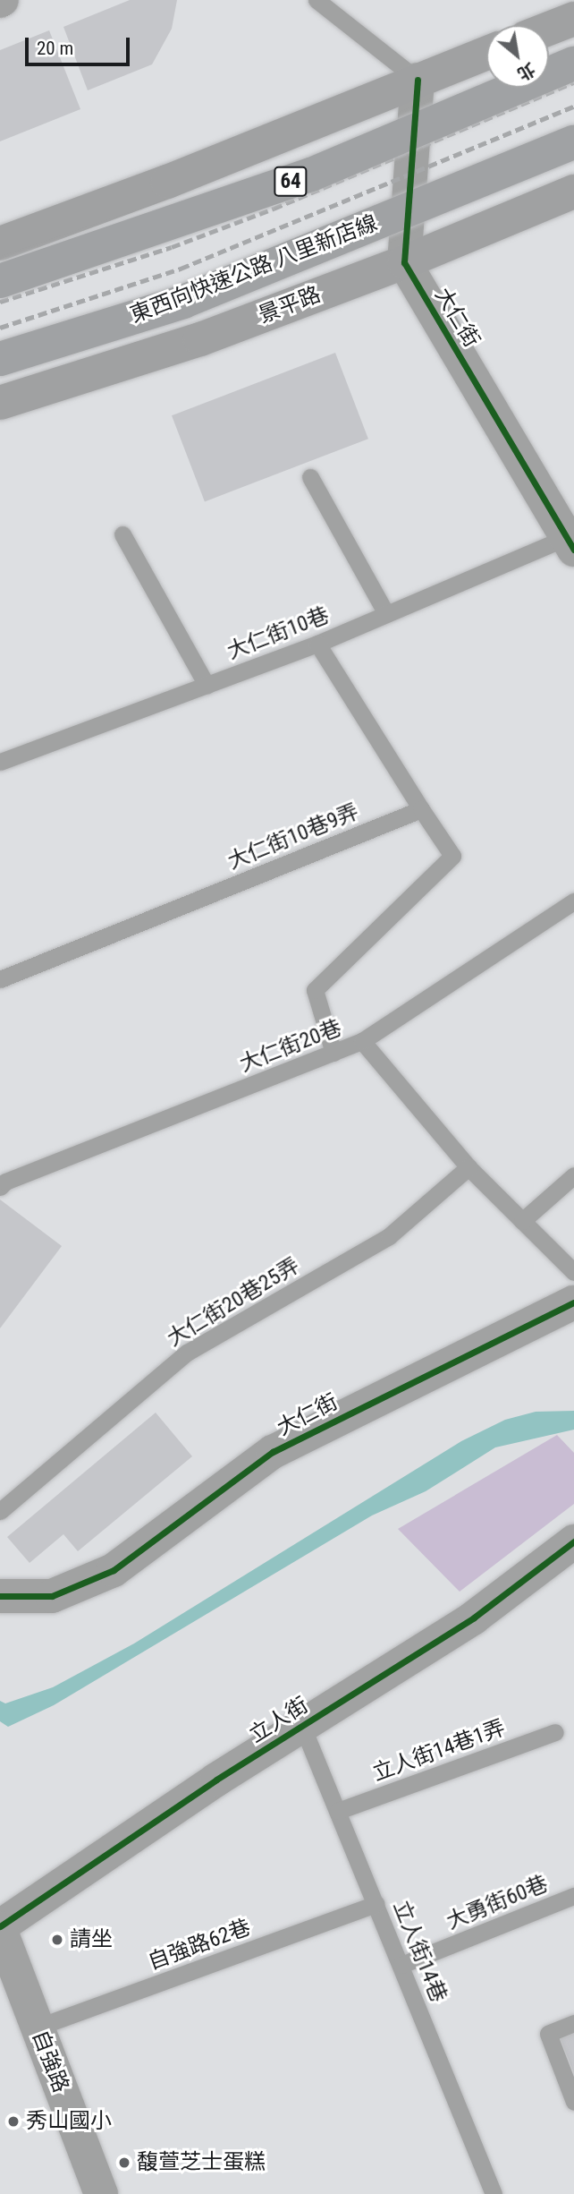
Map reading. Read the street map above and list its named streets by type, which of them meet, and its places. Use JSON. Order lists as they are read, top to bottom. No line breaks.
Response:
{"streets":{"highway":["64","東西向快速公路 八里新店線"],"main road":["景平路"],"street":["大仁街","立人街","自強路"],"lane":["大仁街10巷","大仁街10巷9弄","大仁街20巷","大仁街20巷25弄","立人街14巷1弄","大勇街60巷","自強路62巷","立人街14巷"]},"crossings":[["景平路","大仁街"],["大仁街","大仁街10巷"],["立人街","立人街14巷"],["立人街","自強路"],["立人街14巷1弄","立人街14巷"],["大勇街60巷","立人街14巷"],["自強路62巷","立人街14巷"],["自強路62巷","自強路"]],"places":["請坐","秀山國小","馥萱芝士蛋糕"],"scale_bar":"20 m","north":"bottom right"}
